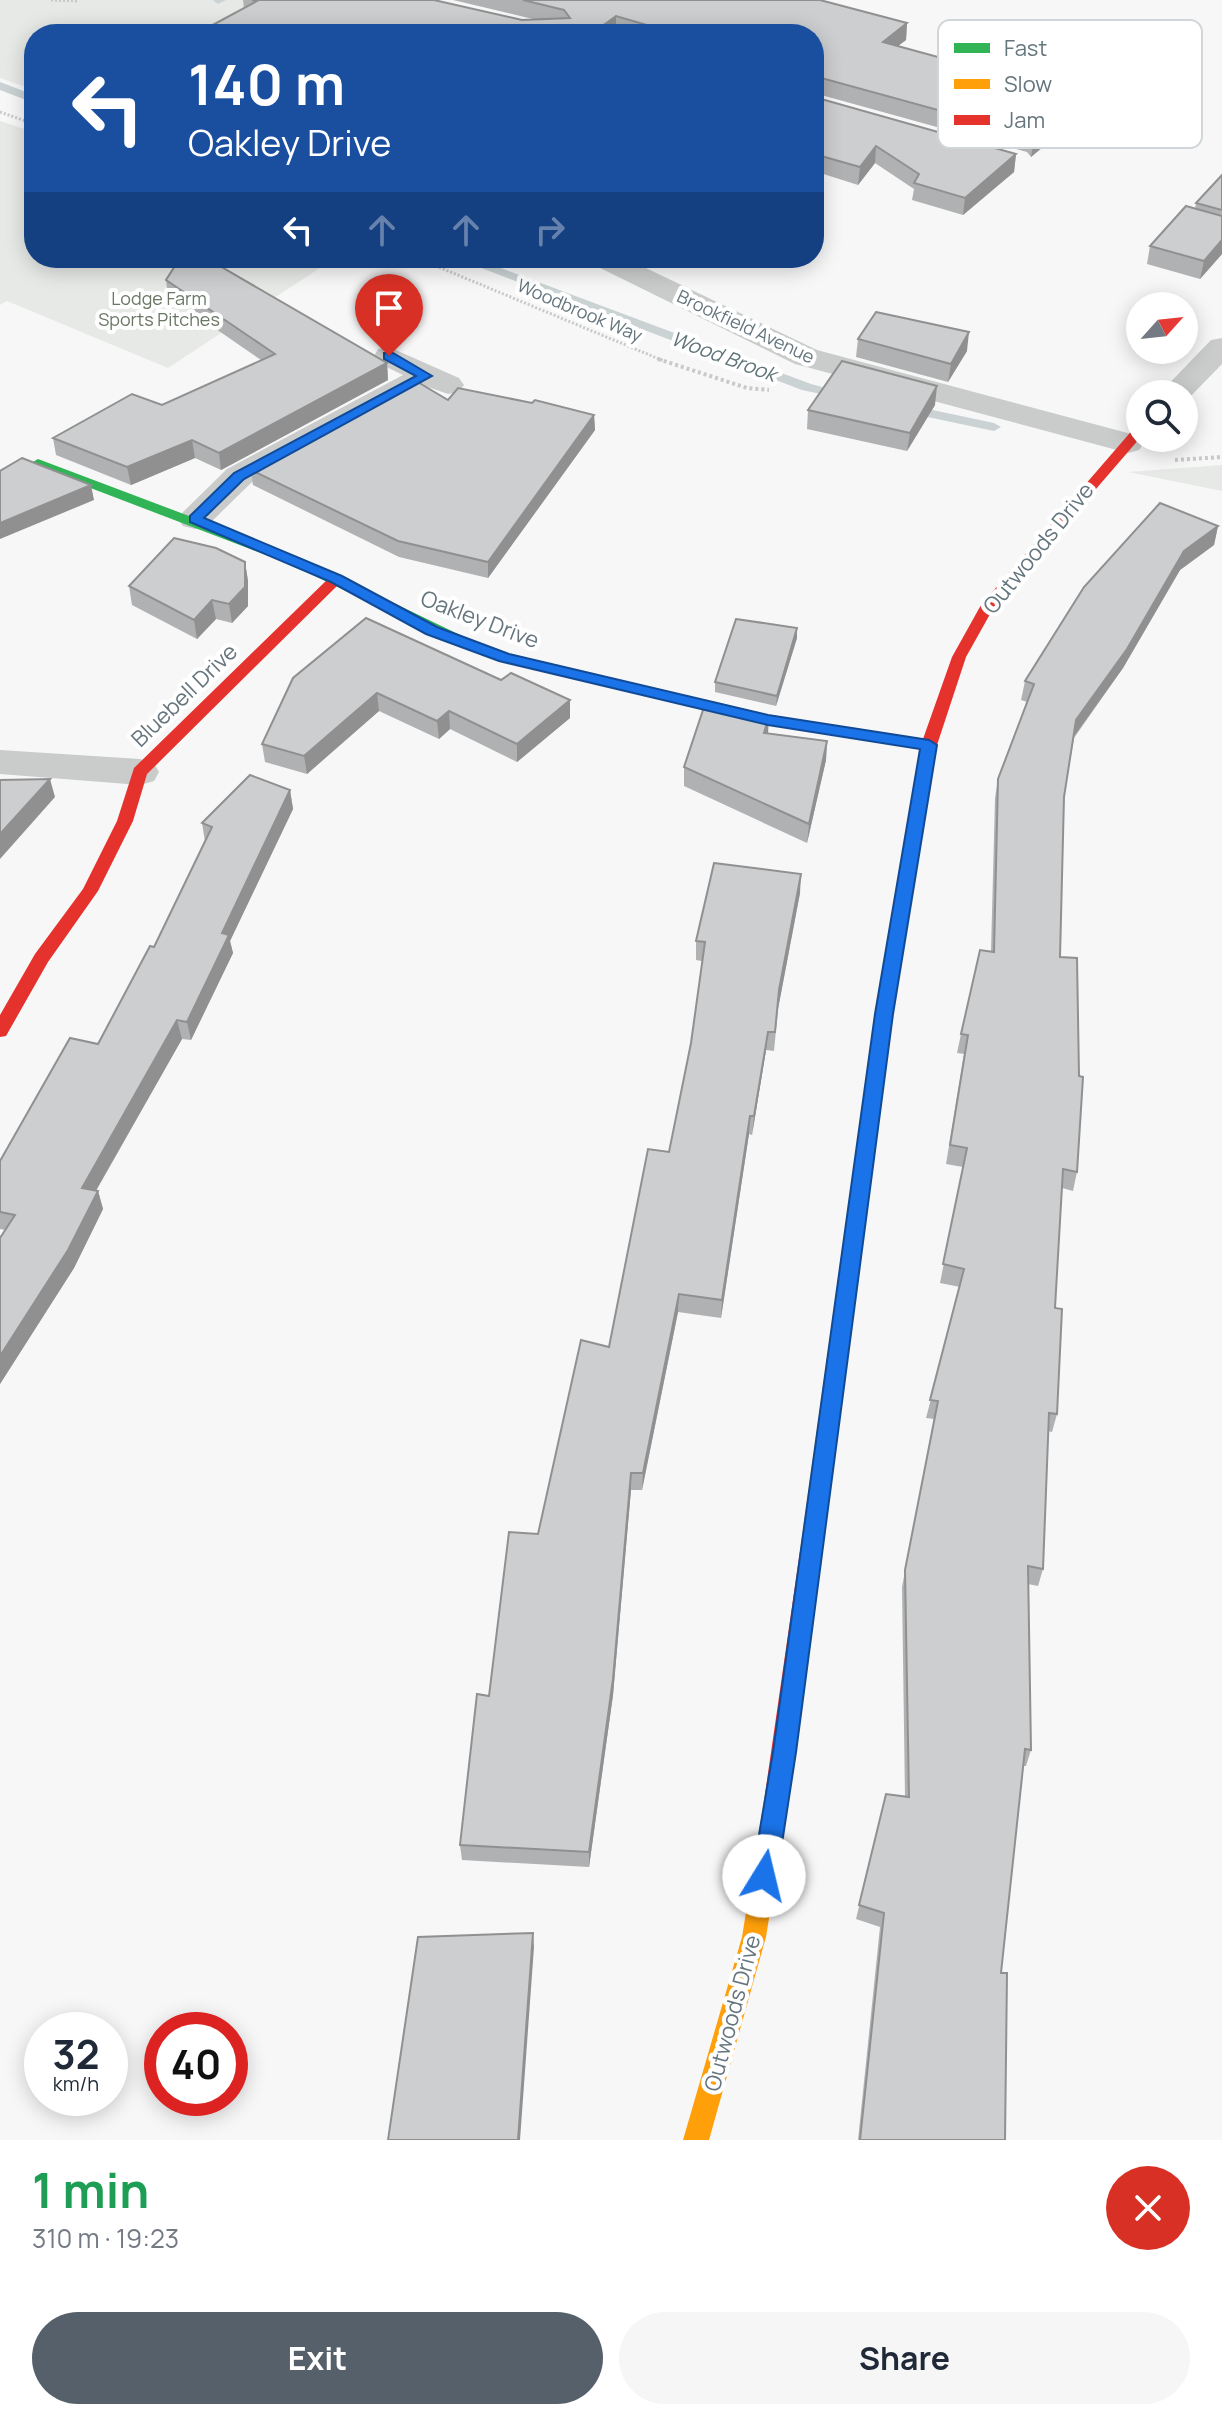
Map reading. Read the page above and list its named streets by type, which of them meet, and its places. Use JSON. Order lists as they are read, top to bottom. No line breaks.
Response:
{"streets":{"street":["Brookfield Avenue","Outwoods Drive","Oakley Drive","Bluebell Drive"],"path":["Woodbrook Way"]},"crossings":[["Outwoods Drive","Oakley Drive"],["Oakley Drive","Bluebell Drive"]],"water":["Wood Brook"],"parks":["Lodge Farm Sports Pitches"],"legend":["Fast","Slow","Jam"],"north":"top right","page":{"turn":["140 m","Oakley Drive"],"speed":"32 km/h","limit":"40","heading":["1 min","310 m · 19:23"],"buttons":["Exit","Share"]}}
